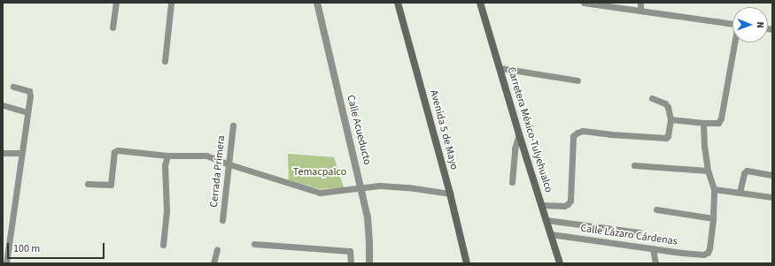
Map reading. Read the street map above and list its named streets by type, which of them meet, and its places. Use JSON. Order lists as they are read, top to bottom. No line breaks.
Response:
{"streets":{"main road":["Avenida 5 de Mayo","Carretera México-Tulyehualco"],"street":["Calle Acueducto","Cerrada Primera","Calle Lázaro Cárdenas"]},"crossings":[["Carretera México-Tulyehualco","Calle Lázaro Cárdenas"]],"parks":["Temacpalco"],"scale_bar":"100 m","north":"right"}
